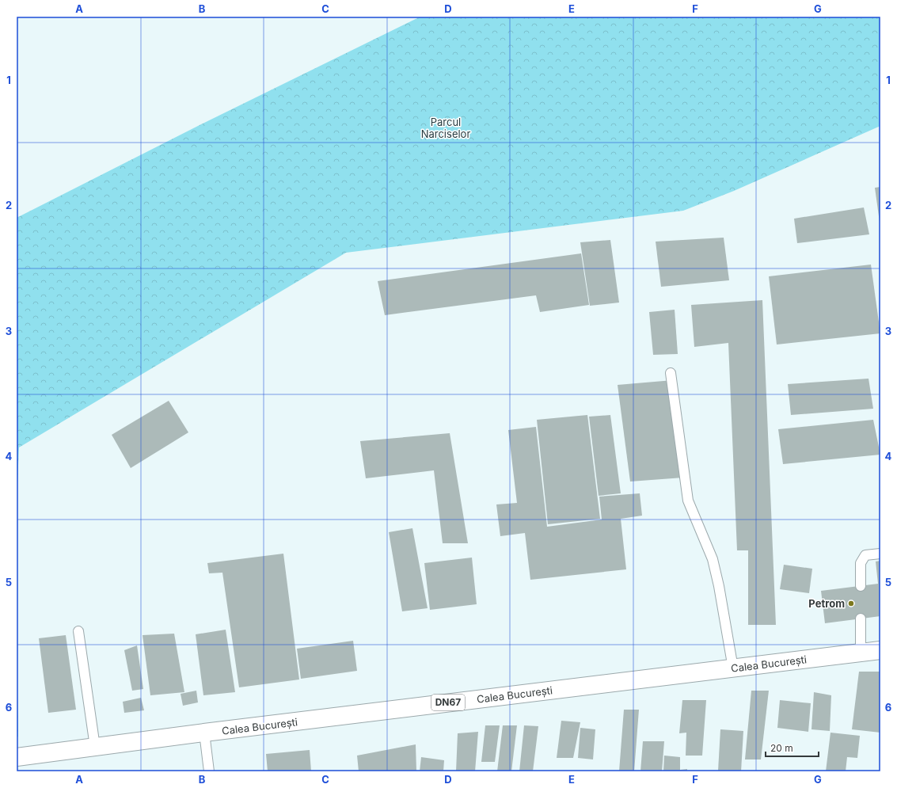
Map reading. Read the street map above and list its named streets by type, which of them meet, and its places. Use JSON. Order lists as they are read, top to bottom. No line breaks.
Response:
{"streets":{"main road":["Calea București","DN67"]},"parks":["Parcul Narciselor"],"places":["Petrom"],"scale_bar":"20 m","grid":{"columns":["A","B","C","D","E","F","G"],"rows":["1","2","3","4","5","6"]}}
